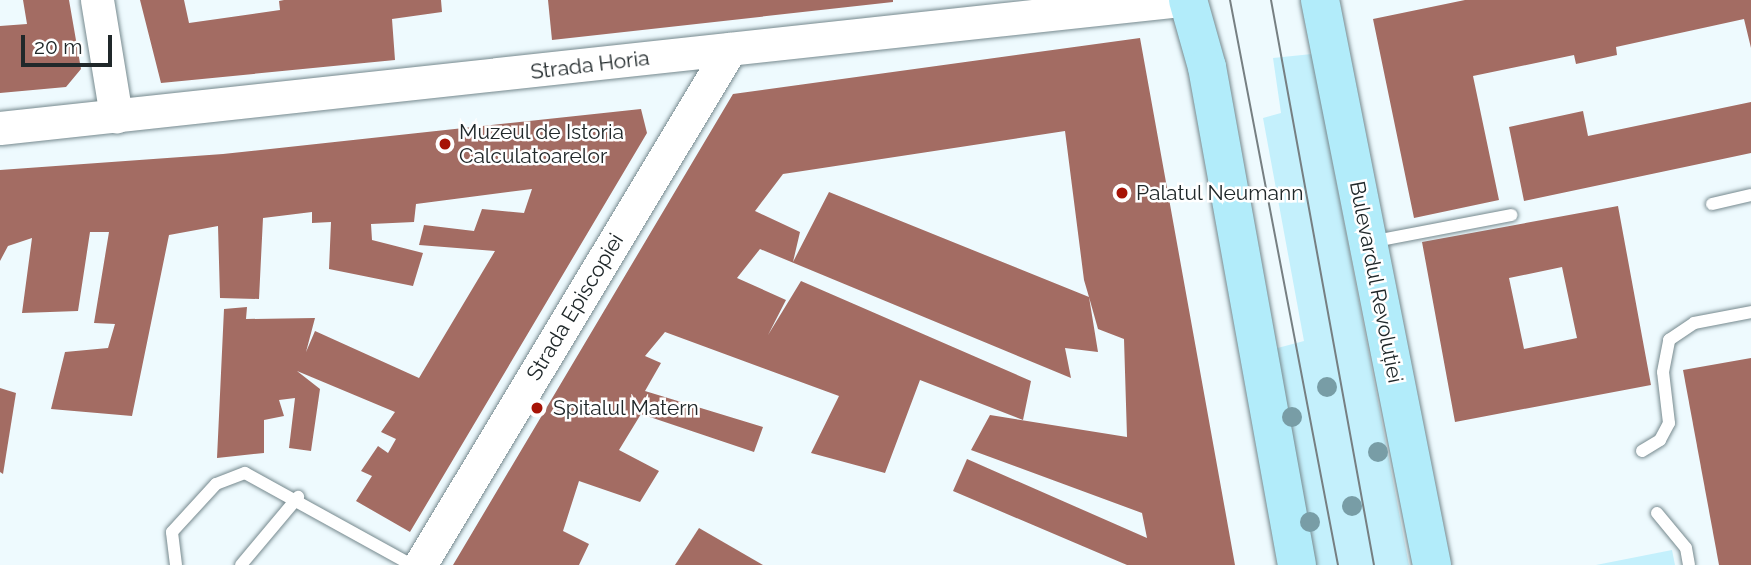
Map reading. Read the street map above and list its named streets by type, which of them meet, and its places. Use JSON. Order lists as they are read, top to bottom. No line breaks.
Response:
{"streets":{"main road":["Bulevardul Revoluției"],"street":["Strada Horia","Strada Episcopiei"]},"crossings":[["Strada Horia","Strada Episcopiei"]],"places":["Muzeul de Istoria Calculatoarelor","Palatul Neumann","Spitalul Matern"],"scale_bar":"20 m"}
